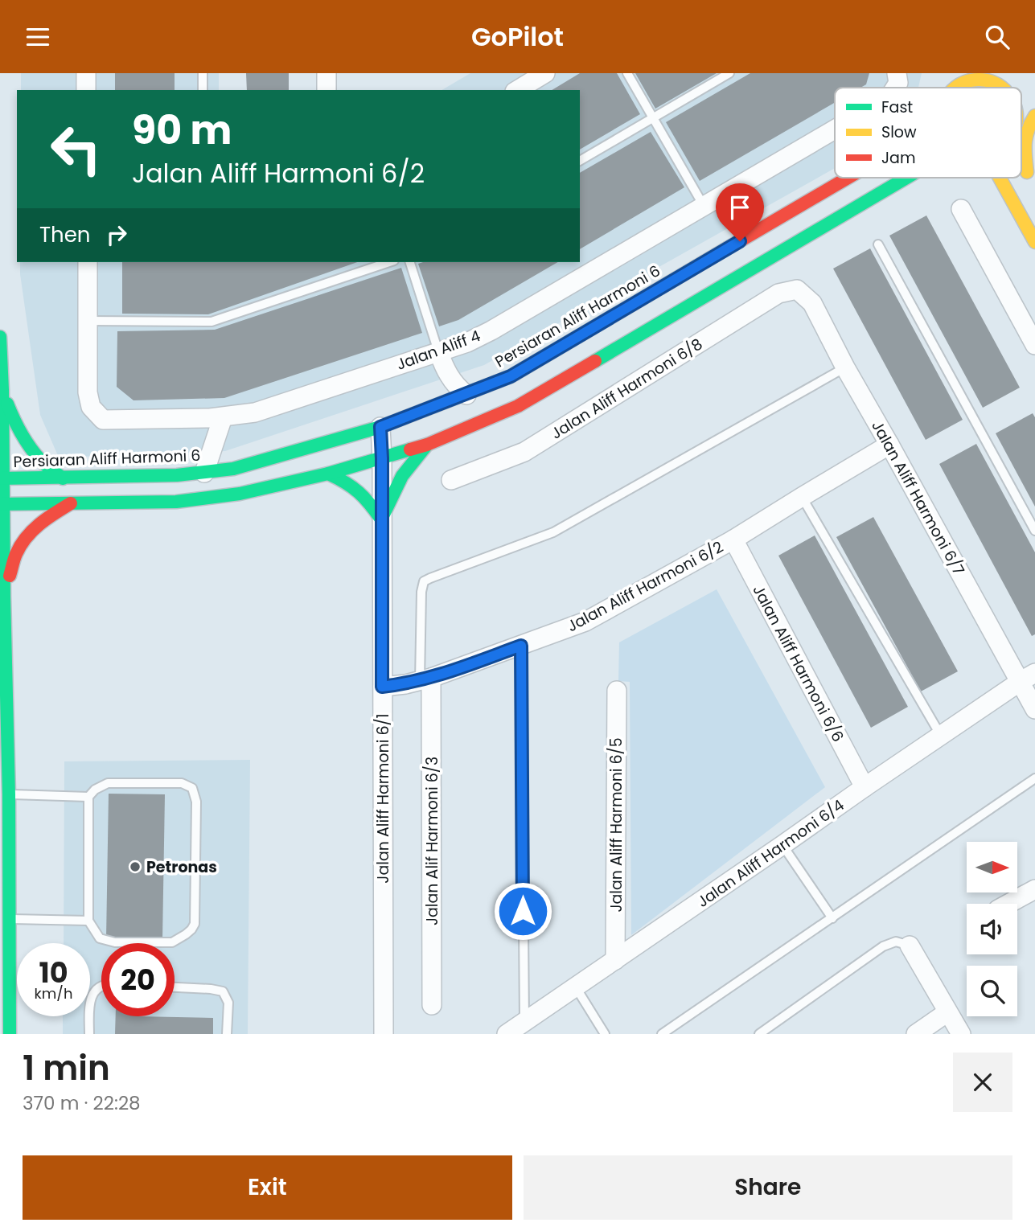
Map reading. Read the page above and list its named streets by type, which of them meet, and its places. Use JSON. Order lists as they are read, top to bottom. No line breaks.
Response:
{"streets":{"street":["Persiaran Aliff Harmoni 6","Jalan Aliff 4","Jalan Aliff Harmoni 6/8","Jalan Aliff Harmoni 6/7","Jalan Aliff Harmoni 6/2","Jalan Aliff Harmoni 6/6","Jalan Aliff Harmoni 6/1","Jalan Aliff Harmoni 6/5","Jalan Alif Harmoni 6/3","Jalan Aliff Harmoni 6/4"]},"crossings":[["Persiaran Aliff Harmoni 6","Jalan Aliff Harmoni 6/1"],["Jalan Aliff Harmoni 6/8","Jalan Aliff Harmoni 6/7"],["Jalan Aliff Harmoni 6/7","Jalan Aliff Harmoni 6/2"],["Jalan Aliff Harmoni 6/7","Jalan Aliff Harmoni 6/4"],["Jalan Aliff Harmoni 6/2","Jalan Aliff Harmoni 6/6"],["Jalan Aliff Harmoni 6/2","Jalan Aliff Harmoni 6/1"],["Jalan Aliff Harmoni 6/2","Jalan Alif Harmoni 6/3"],["Jalan Aliff Harmoni 6/6","Jalan Aliff Harmoni 6/4"],["Jalan Aliff Harmoni 6/5","Jalan Aliff Harmoni 6/4"]],"places":["Petronas"],"legend":["Fast","Slow","Jam"],"north":"right","page":{"header":"GoPilot","turn":["90 m","Jalan Aliff Harmoni 6/2"],"then":"Then","speed":"10 km/h","limit":"20","heading":["1 min","370 m · 22:28"],"buttons":["Exit","Share"]}}
